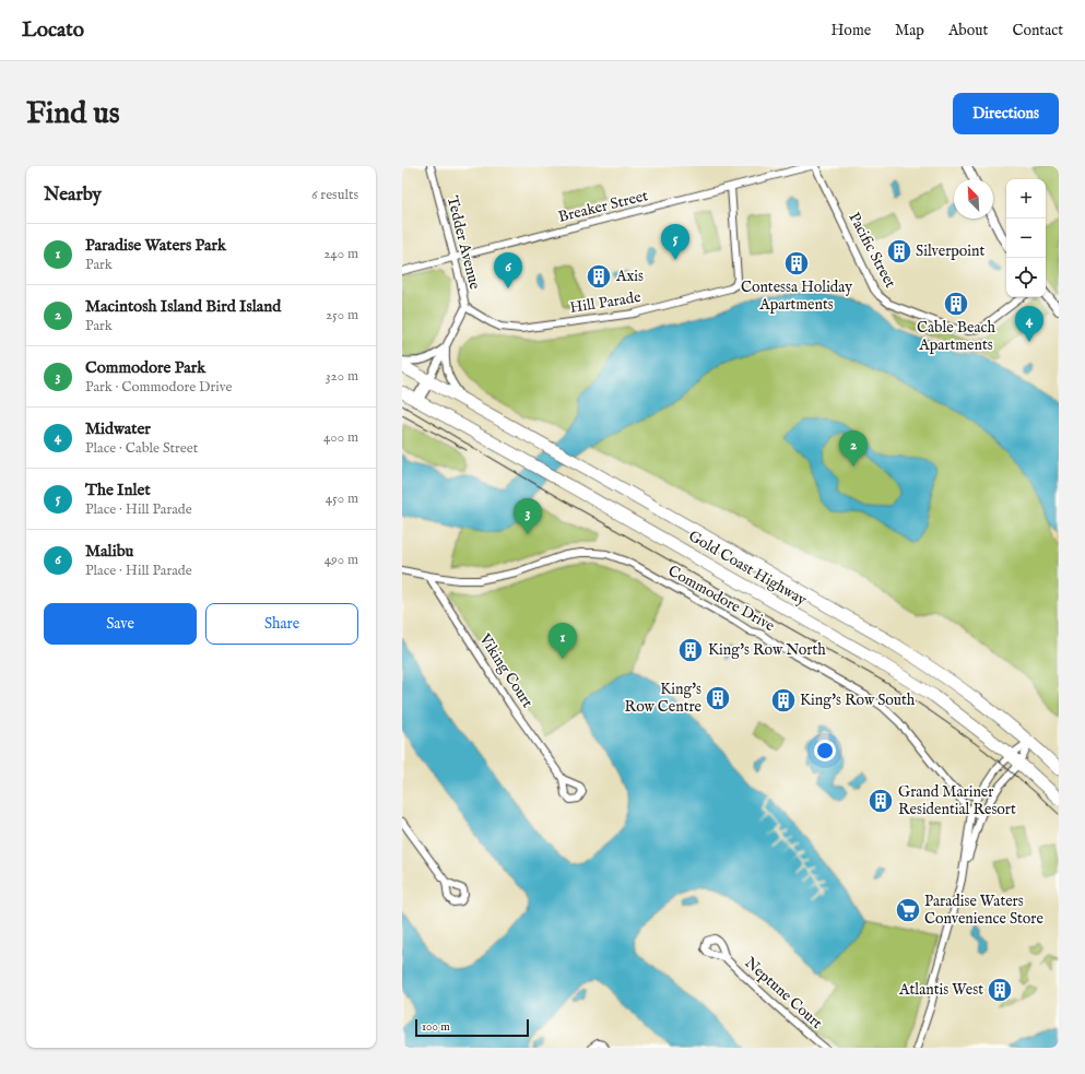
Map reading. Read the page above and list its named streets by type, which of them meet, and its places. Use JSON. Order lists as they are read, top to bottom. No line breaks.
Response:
{"streets":{"highway":["Gold Coast Highway"],"street":["Breaker Street","Tedder Avenue","Pacific Street","Hill Parade","Commodore Drive","Viking Court","Neptune Court"]},"crossings":[["Breaker Street","Tedder Avenue"],["Breaker Street","Hill Parade"],["Tedder Avenue","Hill Parade"],["Tedder Avenue","Gold Coast Highway"],["Commodore Drive","Viking Court"]],"places":{"building":["Silverpoint","Contessa Holiday Apartments","Axis","Cable Beach Apartments","King's Row North","King's Row Centre","King's Row South","Grand Mariner Residential Resort","Atlantis West"],"supermarket":["Paradise Waters Convenience Store"]},"scale_bar":"100 m","north":"top left","page":{"header":"Locato","nav":["Home","Map","About","Contact"],"buttons":["Directions",["Save","Share"]],"title":"Find us","heading":["Nearby","6 results"],"map_buttons":["+","−"],"list":[{"mark":"1","name":"Paradise Waters Park","note":"Park","value":"240 m"},{"mark":"2","name":"Macintosh Island Bird Island","note":"Park","value":"250 m"},{"mark":"3","name":"Commodore Park","note":"Park · Commodore Drive","value":"320 m"},{"mark":"4","name":"Midwater","note":"Place · Cable Street","value":"400 m"},{"mark":"5","name":"The Inlet","note":"Place · Hill Parade","value":"450 m"},{"mark":"6","name":"Malibu","note":"Place · Hill Parade","value":"490 m"}],"pins":["5","6","4","2","3","1"],"scale":"100 m"}}
